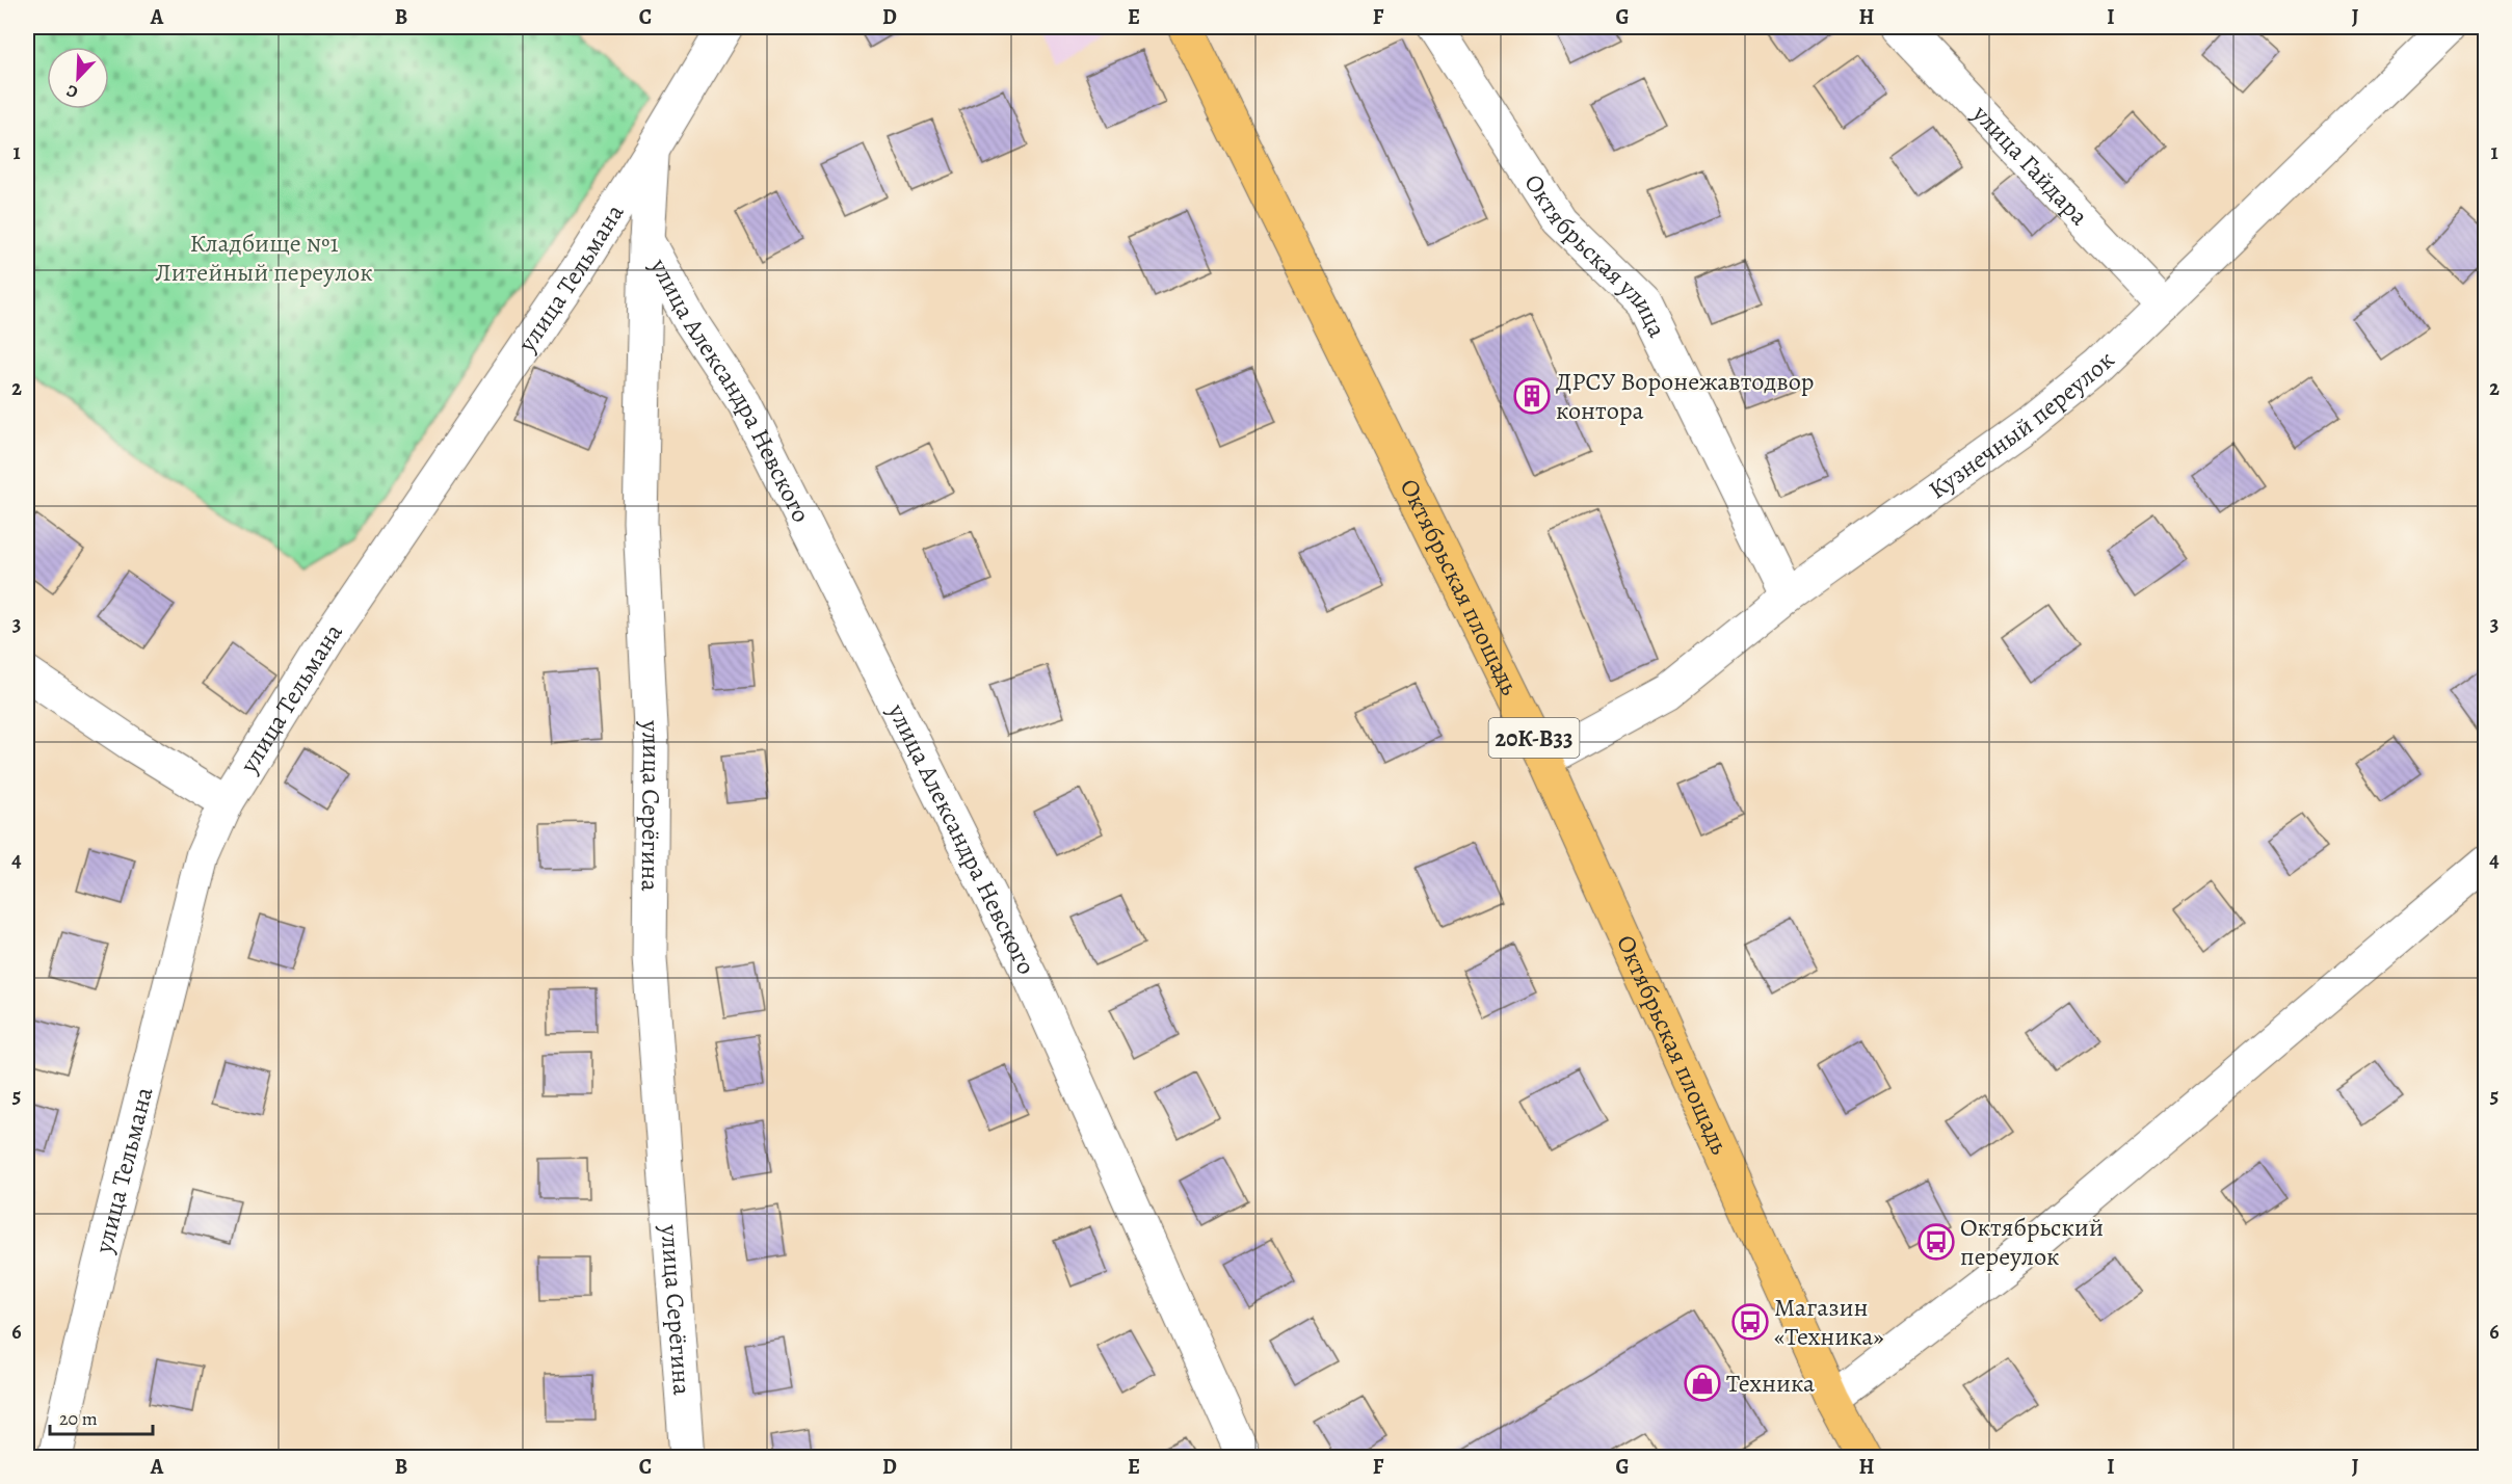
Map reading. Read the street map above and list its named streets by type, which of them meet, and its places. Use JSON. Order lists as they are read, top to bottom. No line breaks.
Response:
{"streets":{"main road":["Октябрьская площадь","20К-В33"],"street":["улица Гайдара","Октябрьская улица","улица Тельмана","улица Александра Невского","Кузнечный переулок","улица Серёгина"]},"crossings":[["улица Гайдара","Кузнечный переулок"],["Октябрьская улица","Кузнечный переулок"],["улица Тельмана","улица Серёгина"],["улица Александра Невского","улица Серёгина"],["Кузнечный переулок","Октябрьская площадь"]],"parks":["Кладбище №1 Литейный переулок"],"places":{"building":["ДРСУ Воронежавтодвор контора"],"bus stop":["Октябрьский переулок","Магазин «Техника»"],"shop":["Техника"]},"scale_bar":"20 m","north":"bottom left","grid":{"columns":["A","B","C","D","E","F","G","H","I","J"],"rows":["1","2","3","4","5","6"]}}
